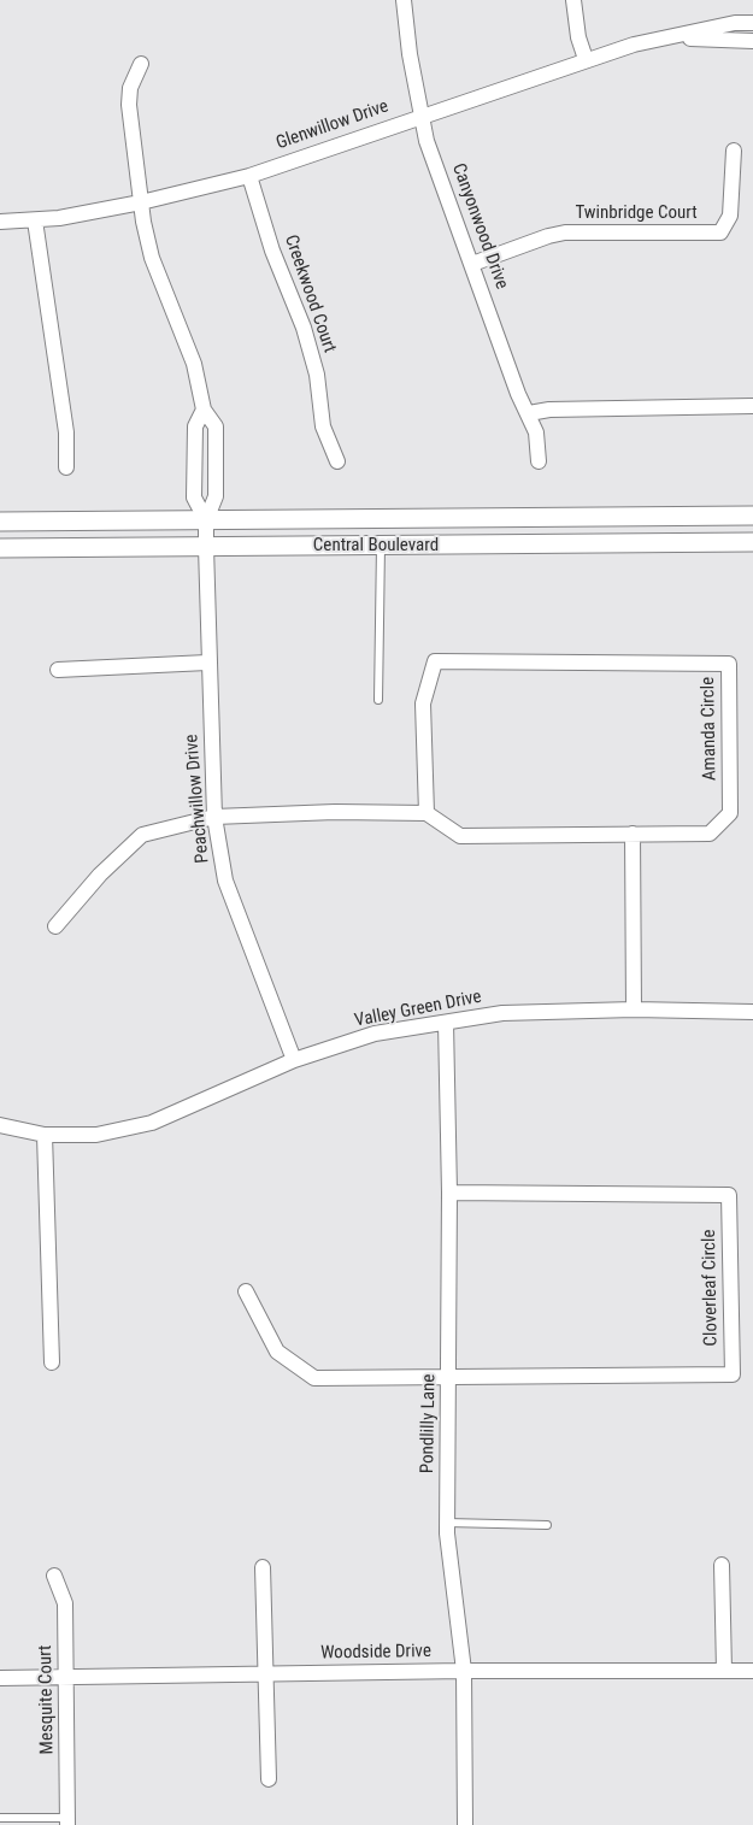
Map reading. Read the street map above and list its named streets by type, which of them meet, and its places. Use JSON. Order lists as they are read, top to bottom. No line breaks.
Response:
{"streets":{"street":["Glenwillow Drive","Twinbridge Court","Canyonwood Drive","Creekwood Court","Central Boulevard","Amanda Circle","Peachwillow Drive","Valley Green Drive","Cloverleaf Circle","Pondlilly Lane","Woodside Drive","Mesquite Court"]},"crossings":[["Glenwillow Drive","Canyonwood Drive"],["Glenwillow Drive","Creekwood Court"],["Glenwillow Drive","Peachwillow Drive"],["Twinbridge Court","Canyonwood Drive"],["Central Boulevard","Peachwillow Drive"],["Peachwillow Drive","Valley Green Drive"],["Valley Green Drive","Pondlilly Lane"],["Cloverleaf Circle","Pondlilly Lane"],["Pondlilly Lane","Woodside Drive"],["Woodside Drive","Mesquite Court"]]}
